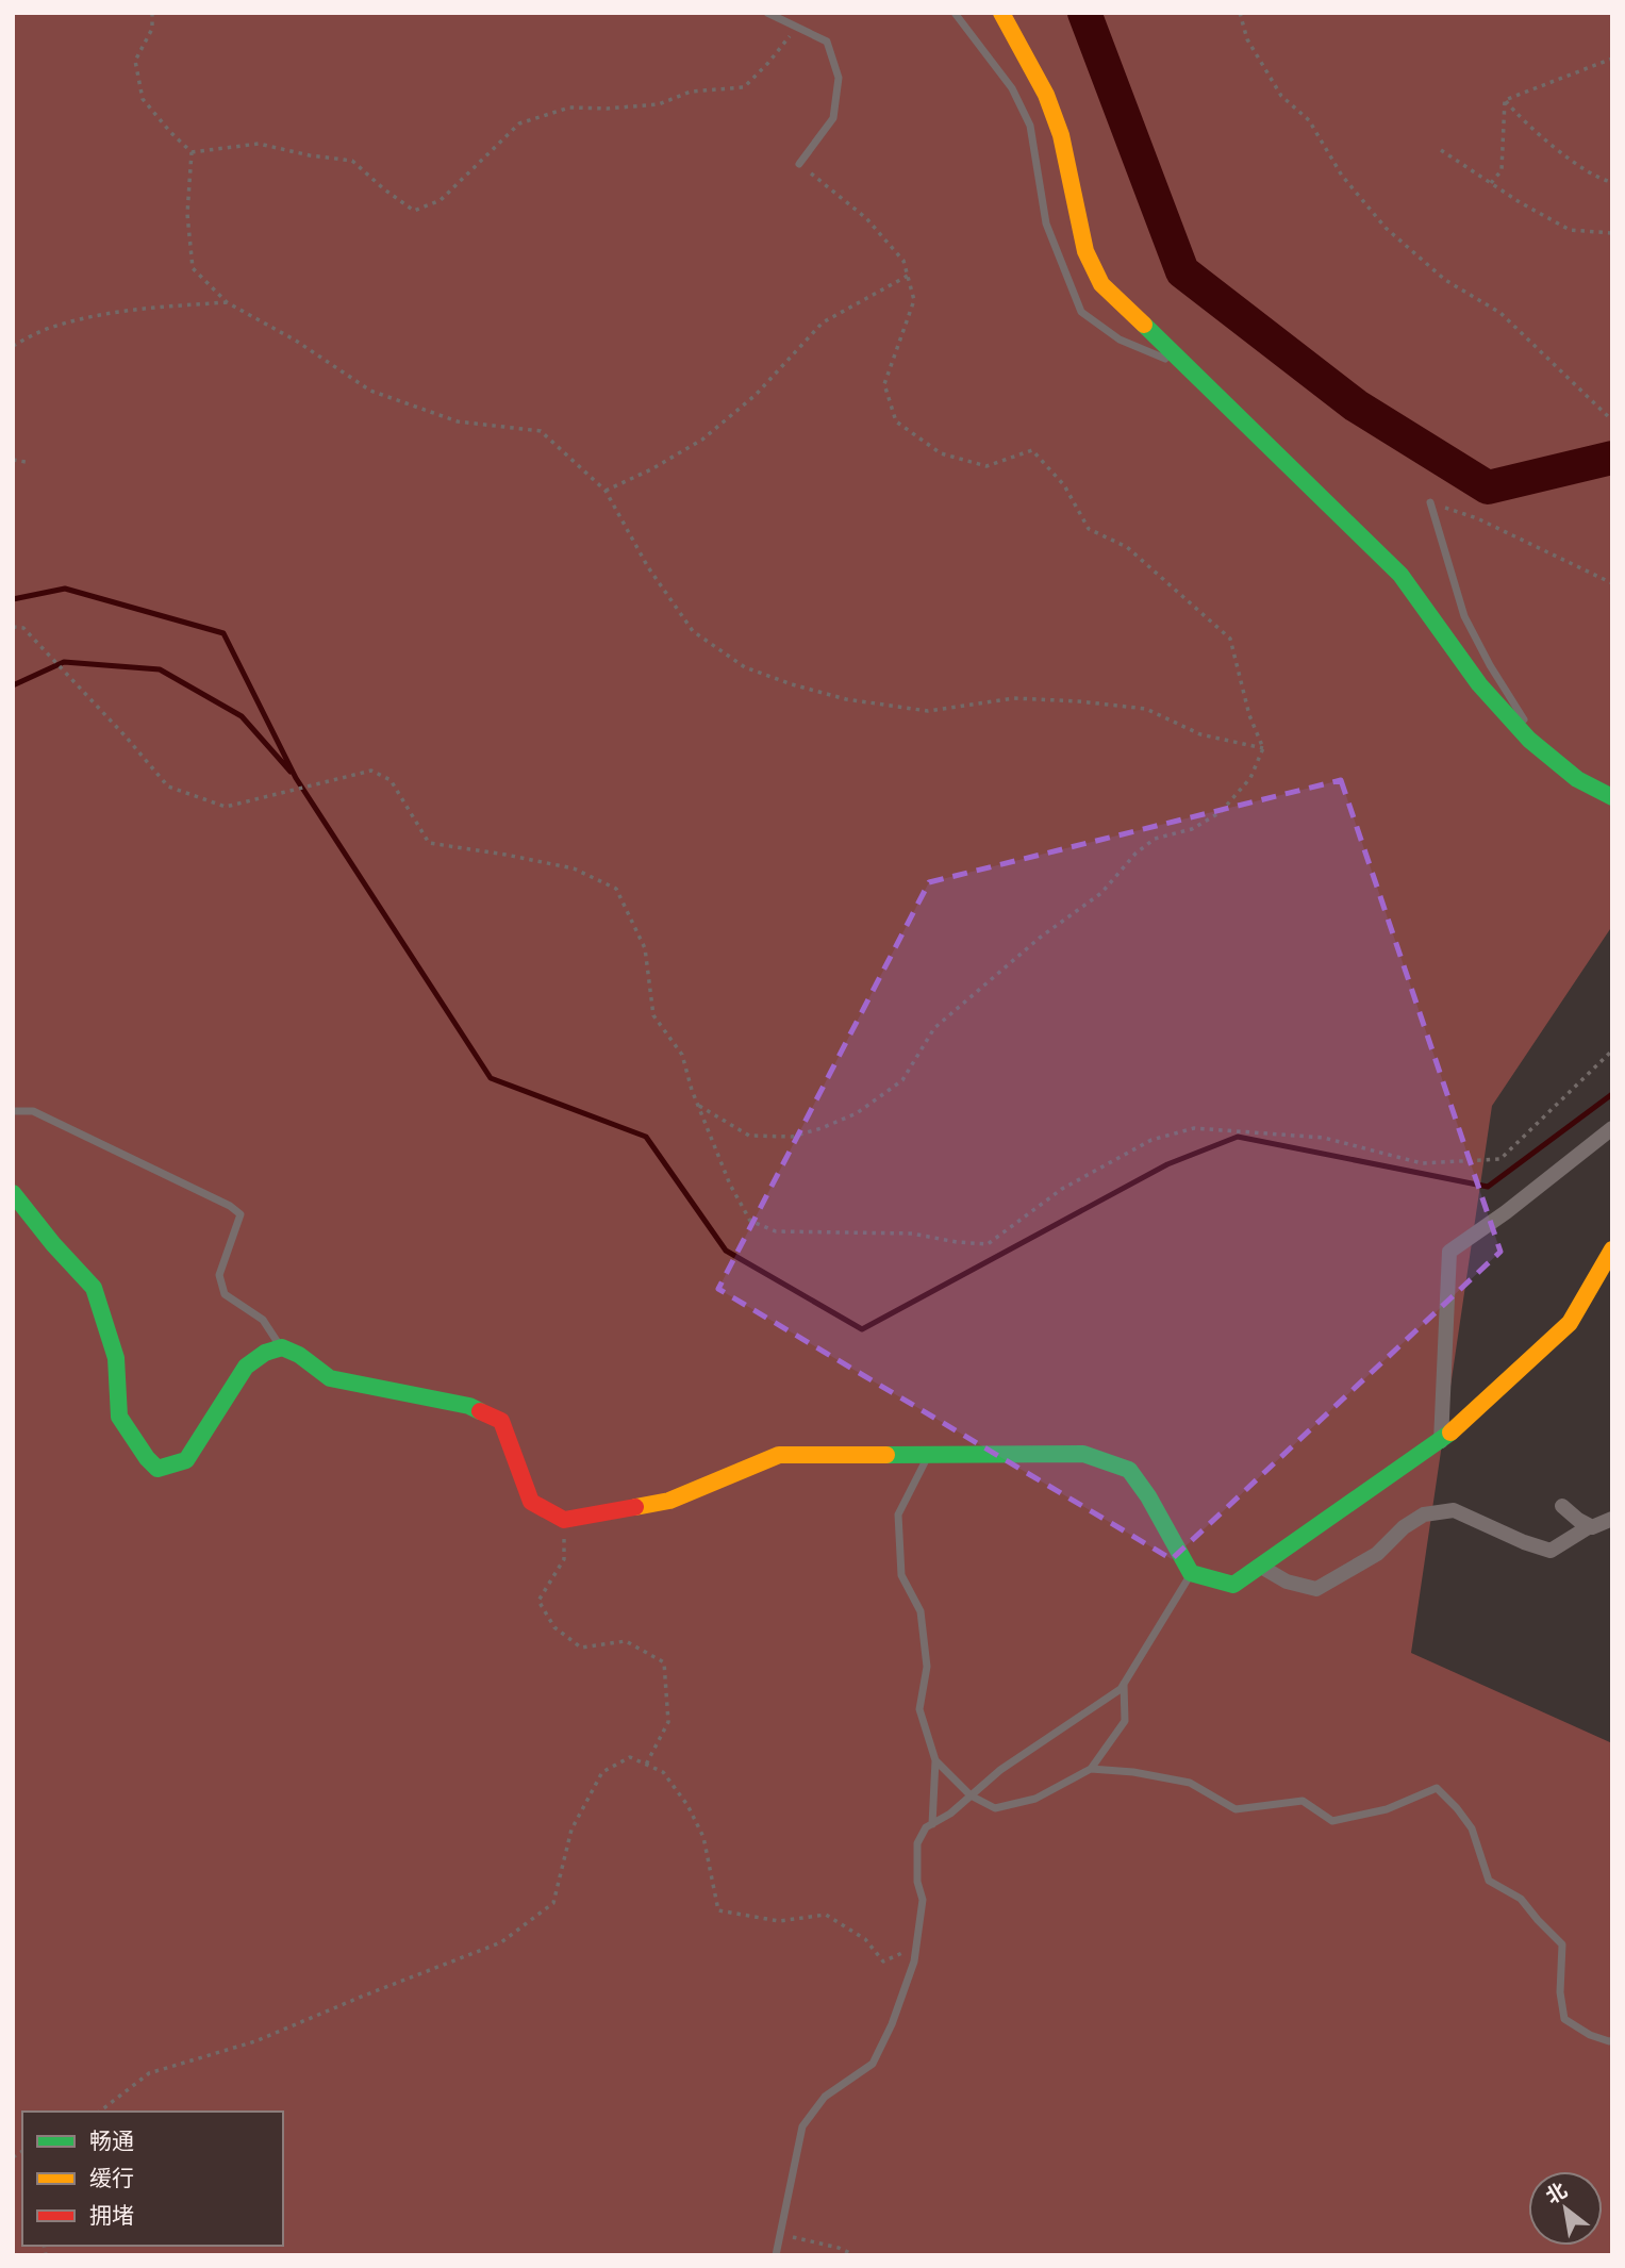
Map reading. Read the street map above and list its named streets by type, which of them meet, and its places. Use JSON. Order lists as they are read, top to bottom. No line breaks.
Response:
{"legend":["畅通","缓行","拥堵"],"north":"top left"}
